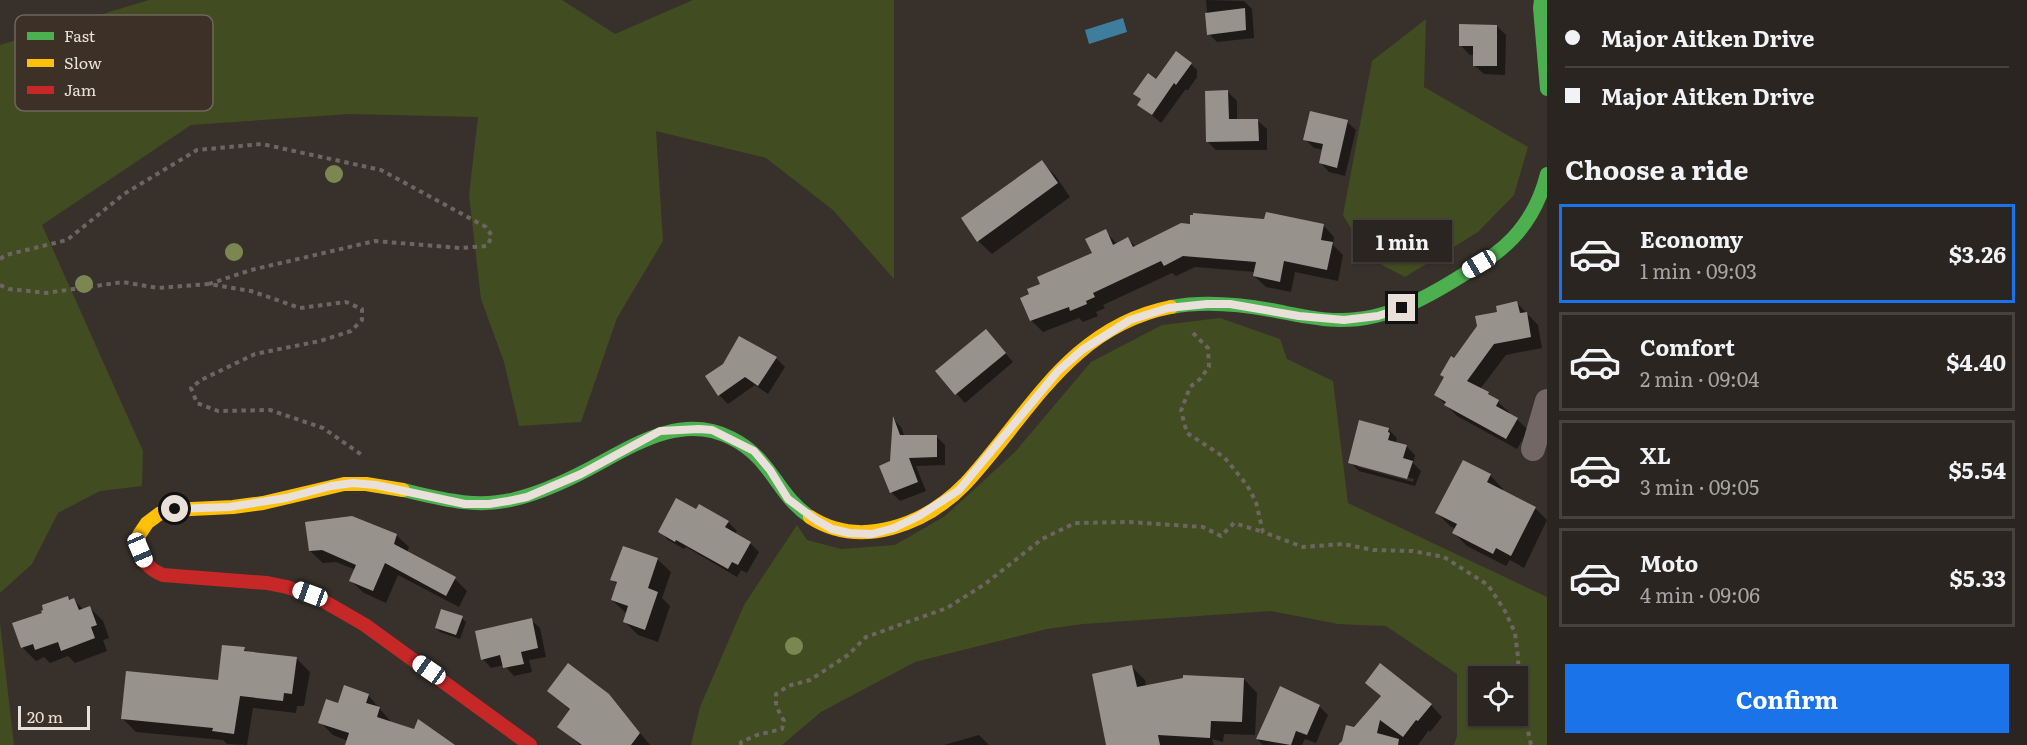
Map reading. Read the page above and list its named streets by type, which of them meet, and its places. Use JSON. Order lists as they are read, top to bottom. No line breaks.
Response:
{"legend":["Fast","Slow","Jam"],"scale_bar":"20 m","page":{"banner":["Major Aitken Drive","Major Aitken Drive"],"heading":"Choose a ride","list":[{"name":"Economy","note":"1 min · 09:03","value":"$3.26"},{"name":"Comfort","note":"2 min · 09:04","value":"$4.40"},{"name":"XL","note":"3 min · 09:05","value":"$5.54"},{"name":"Moto","note":"4 min · 09:06","value":"$5.33"}],"bubble":"1 min","buttons":"Confirm","scale":"20 m"}}
